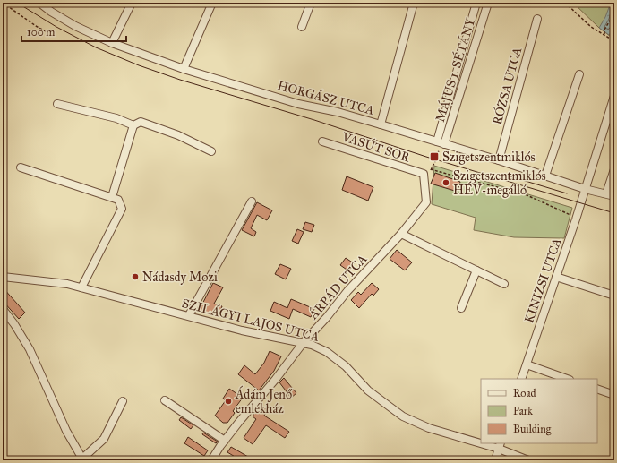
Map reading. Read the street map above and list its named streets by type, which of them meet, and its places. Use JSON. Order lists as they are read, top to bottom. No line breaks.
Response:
{"streets":{"street":["MÁJUS 1. SÉTÁNY","RÓZSA UTCA","HORGÁSZ UTCA","VASÚT SOR","KINIZSI UTCA","ÁRPÁD UTCA","SZILÁGYI LAJOS UTCA"]},"crossings":[["MÁJUS 1. SÉTÁNY","HORGÁSZ UTCA"],["RÓZSA UTCA","HORGÁSZ UTCA"],["HORGÁSZ UTCA","KINIZSI UTCA"],["VASÚT SOR","ÁRPÁD UTCA"],["ÁRPÁD UTCA","SZILÁGYI LAJOS UTCA"]],"places":{"transit":["Szigetszentmiklós"],"other":["Szigetszentmiklós HÉV-megálló","Nádasdy Mozi","Ádám Jenő emlékház"]},"legend":["Road","Park","Building"],"scale_bar":"100 m"}
